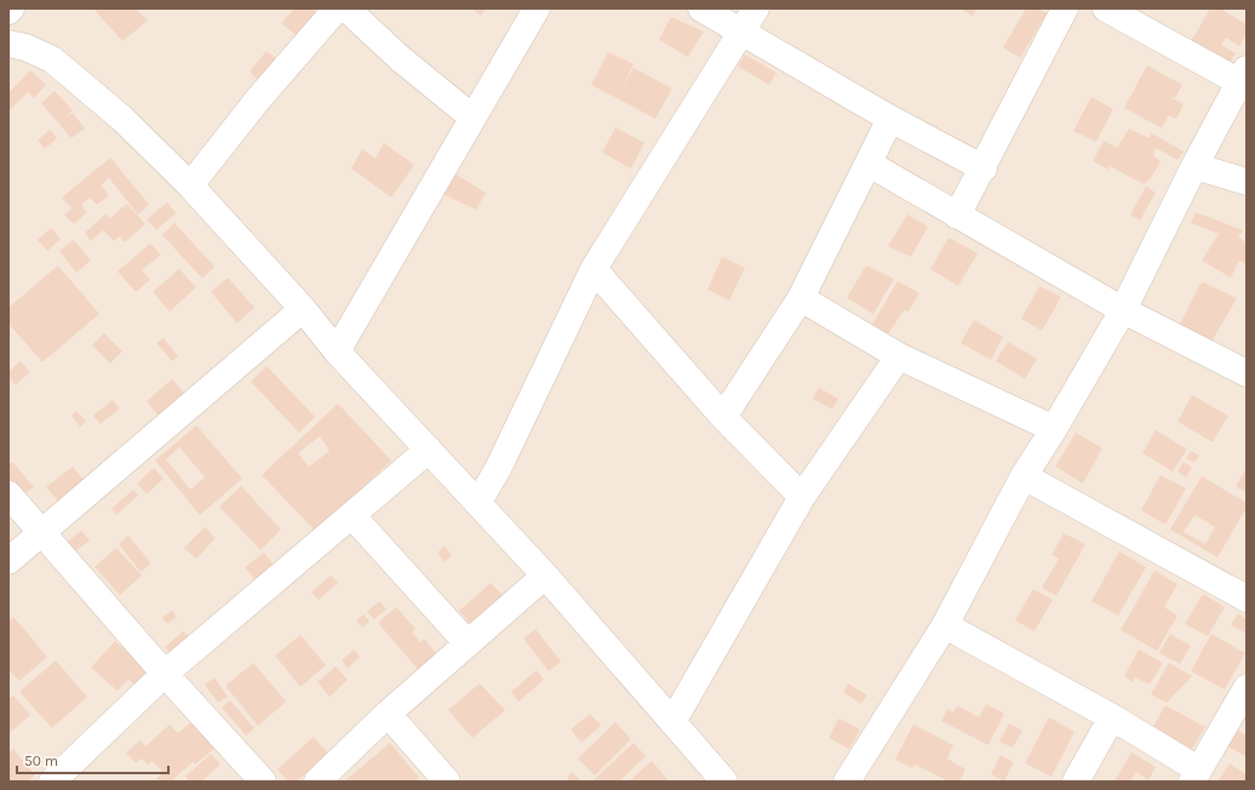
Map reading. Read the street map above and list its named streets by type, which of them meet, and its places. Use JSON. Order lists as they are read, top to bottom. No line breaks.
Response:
{"scale_bar":"50 m"}
